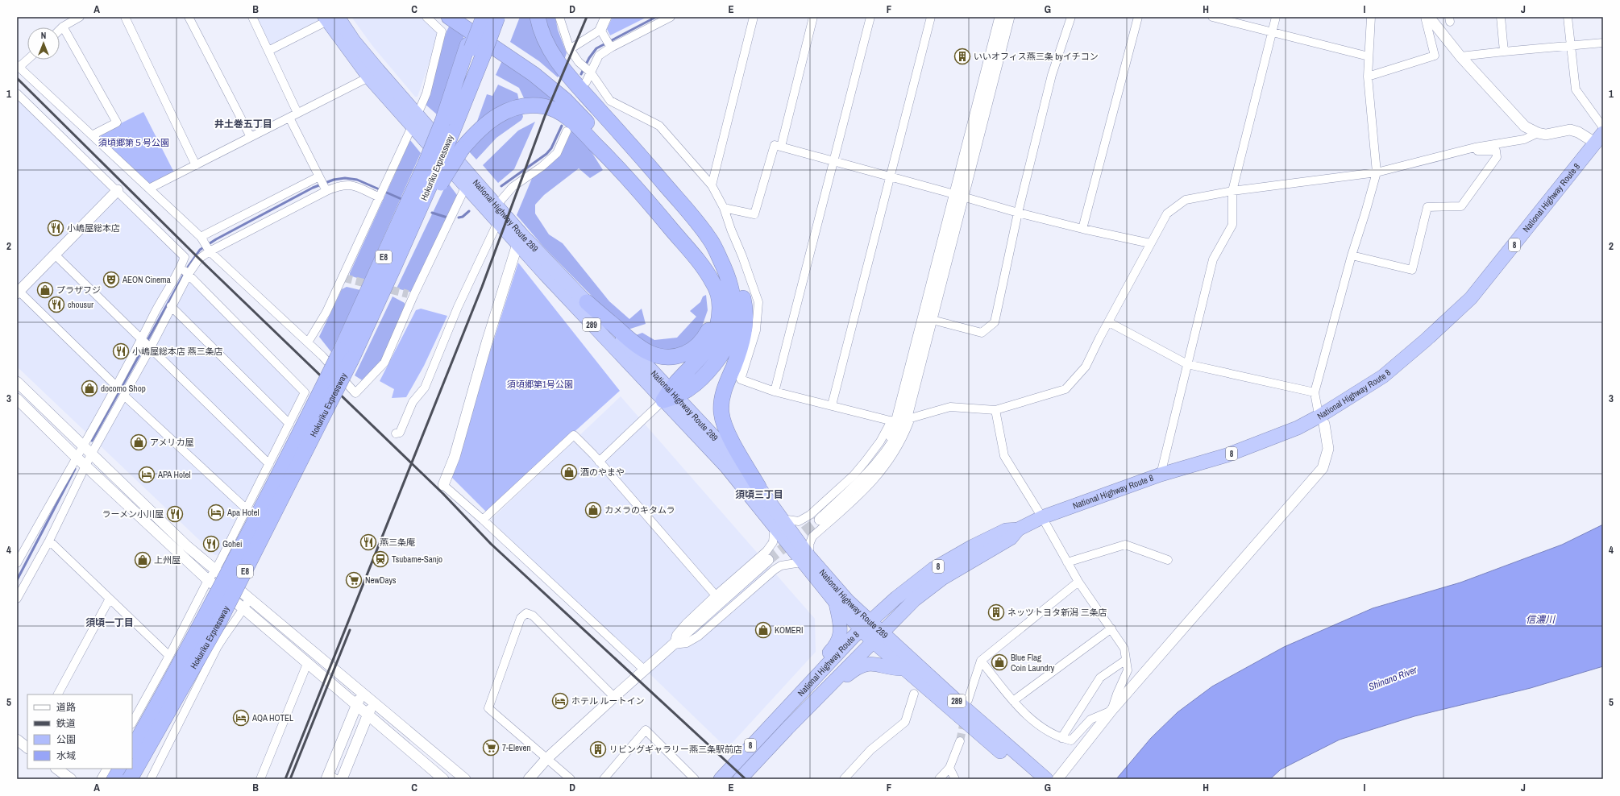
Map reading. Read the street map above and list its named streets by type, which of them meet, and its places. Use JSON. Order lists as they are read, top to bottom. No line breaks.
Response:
{"streets":{"highway":["Hokuriku Expressway","National Highway Route 8","National Highway Route 289","8","E8","289"]},"crossings":[["National Highway Route 8","National Highway Route 289"]],"districts":["井土巻五丁目","須頃三丁目","須頃一丁目"],"water":["信濃川","Shinano River"],"parks":["須頃郷第５号公園","須頃郷第1号公園"],"places":{"building":["いいオフィス燕三条 byイチコン","ネッツトヨタ新潟 三条店","リビングギャラリー燕三条駅前店"],"restaurant":["小嶋屋総本店","chousur","小嶋屋総本店 燕三条店","ラーメン小川屋","燕三条庵","Gohei"],"theatre":["AEON Cinema"],"shop":["プラザフジ","docomo Shop","アメリカ屋","酒のやまや","カメラのキタムラ","上州屋","KOMERI","Blue Flag Coin Laundry"],"hotel":["APA Hotel","Apa Hotel","ホテル ルートイン","AQA HOTEL"],"station":["Tsubame-Sanjo"],"supermarket":["NewDays","7-Eleven"]},"legend":["道路","鉄道","公園","水域"],"north":"top","grid":{"columns":["A","B","C","D","E","F","G","H","I","J"],"rows":["1","2","3","4","5"]}}
